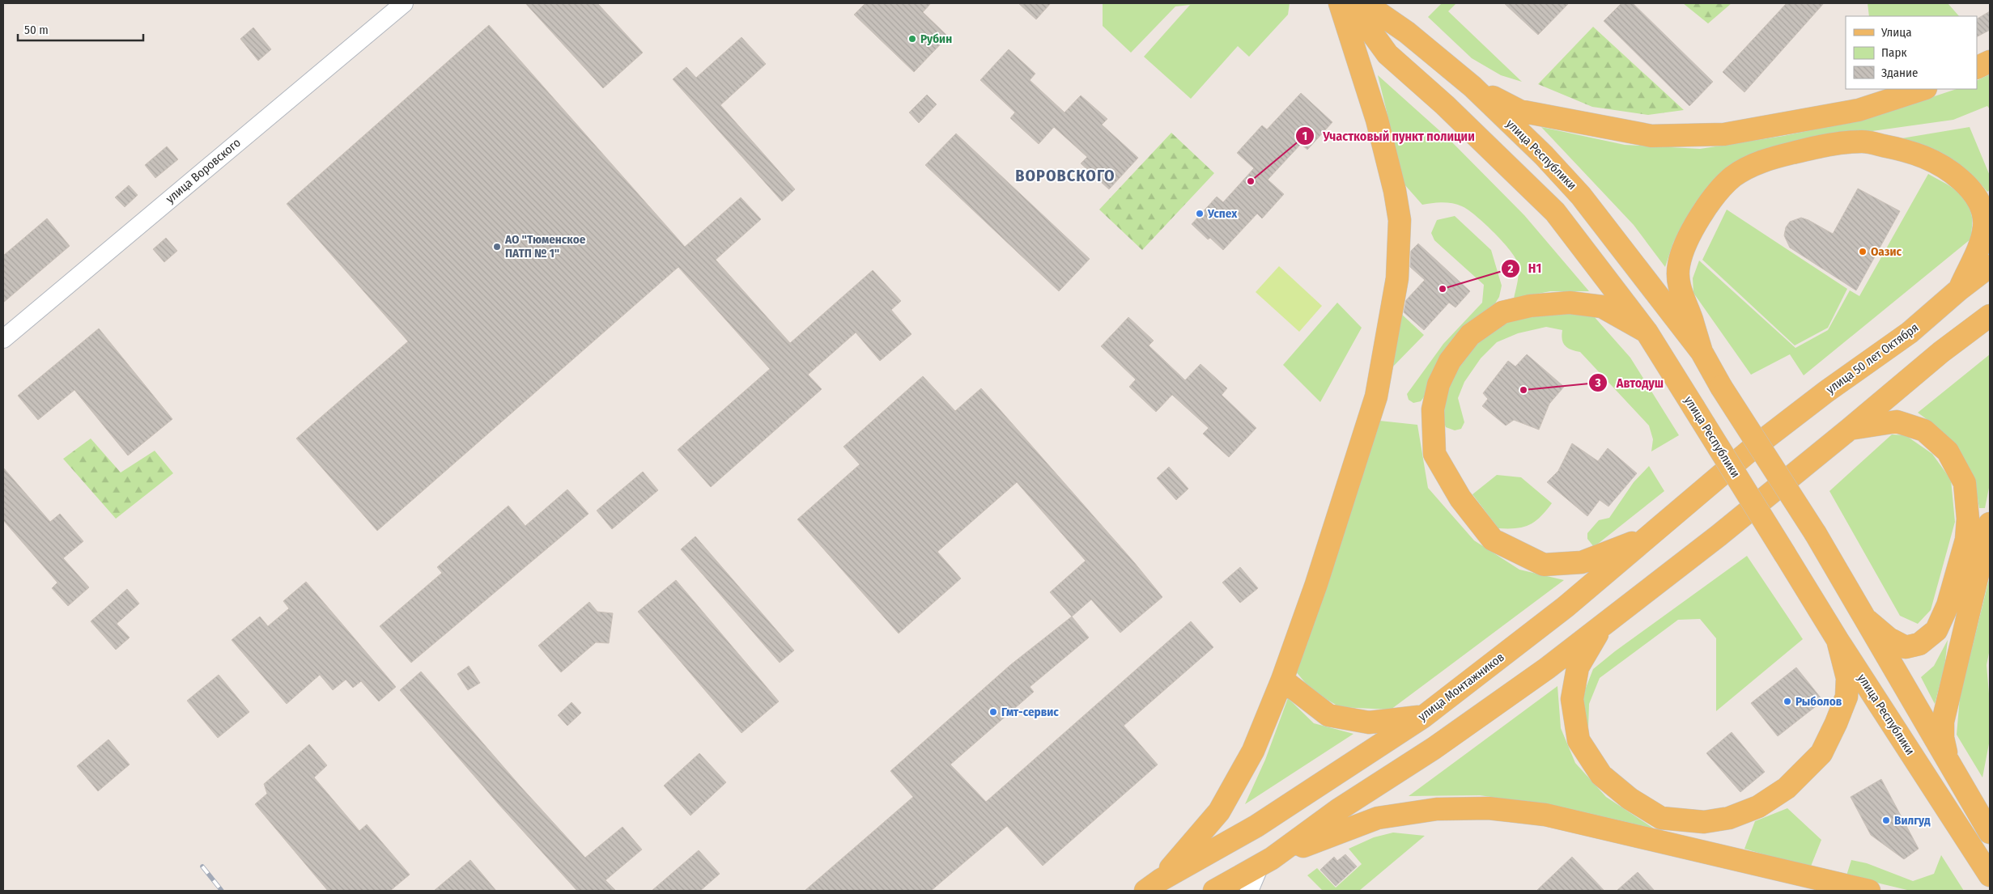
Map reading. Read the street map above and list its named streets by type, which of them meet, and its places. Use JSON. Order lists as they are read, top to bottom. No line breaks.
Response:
{"streets":{"main road":["улица Республики","улица 50 лет Октября","улица Монтажников"],"street":["улица Воровского"]},"crossings":[["улица 50 лет Октября","улица Монтажников"]],"districts":["ВОРОВСКОГО"],"places":["Рубин","Участковый пункт полиции","Успех","АО \"Тюменское ПАТП № 1\"","Оазис","Н1","Автодуш","Рыболов","Гмт-сервис","Вилгуд"],"legend":["Улица","Парк","Здание"],"scale_bar":"50 m"}
